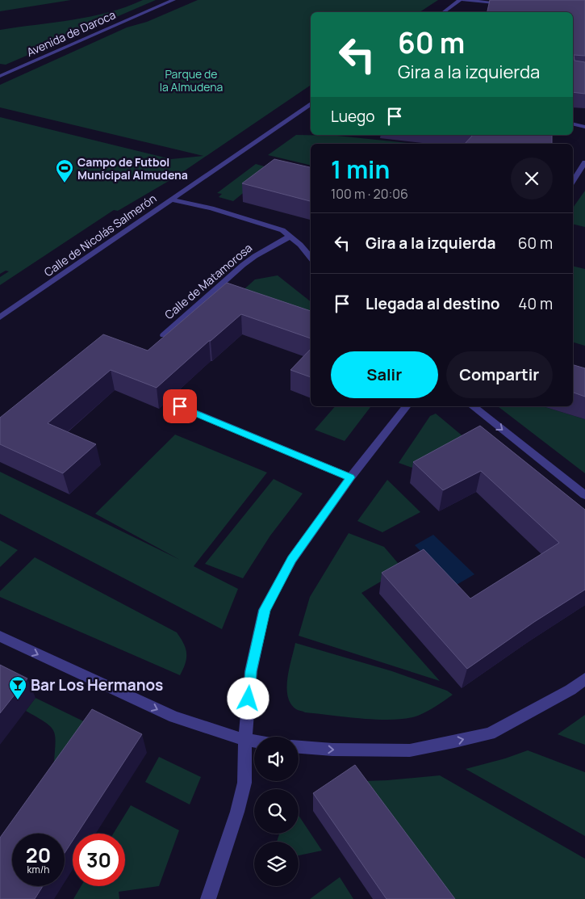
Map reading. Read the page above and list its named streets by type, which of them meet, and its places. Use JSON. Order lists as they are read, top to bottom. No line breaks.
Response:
{"streets":{"street":["Avenida de Daroca","Calle de Nicolás Salmerón","Calle de Matamorosa"]},"parks":["Parque de la Almudena"],"places":{"sports":["Campo de Futbol Municipal Almudena"],"bar":["Bar Los Hermanos"]},"page":{"turn":["60 m","Gira a la izquierda"],"then":"Luego","heading":["1 min","100 m · 20:06"],"list":[{"name":"Gira a la izquierda","value":"60 m"},{"name":"Llegada al destino","value":"40 m"}],"buttons":["Salir","Compartir"],"speed":"20 km/h","limit":"30"}}
